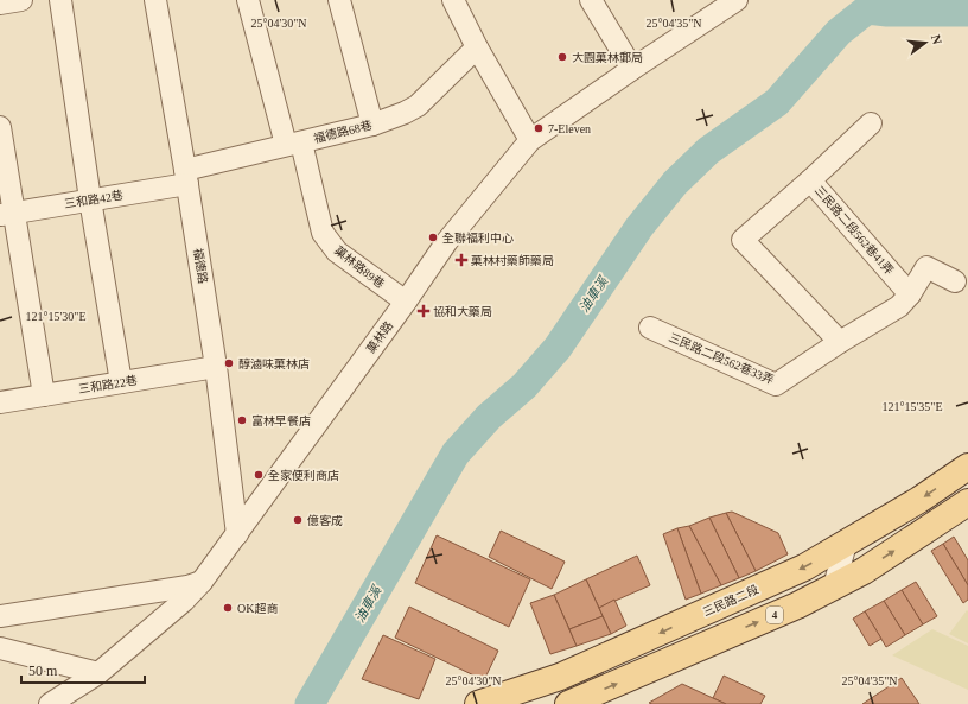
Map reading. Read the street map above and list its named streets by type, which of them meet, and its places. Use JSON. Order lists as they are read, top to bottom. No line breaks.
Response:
{"streets":{"main road":["三民路二段","4"],"street":["福德路68巷","三和路42巷","三民路二段562巷41弄","福德路","菓林路89巷","菓林路","三民路二段562巷33弄","三和路22巷"]},"crossings":[["福德路68巷","三和路42巷"],["福德路68巷","福德路"],["福德路68巷","菓林路89巷"],["三和路42巷","福德路"],["三民路二段562巷41弄","三民路二段562巷33弄"],["福德路","菓林路"],["福德路","三和路22巷"],["菓林路89巷","菓林路"]],"water":["油車溪"],"places":{"other":["大園菓林郵局","7-Eleven","全聯福利中心","醇滷味菓林店","富林早餐店","全家便利商店","億客成","OK超商"],"health":["菓林村藥師藥局","協和大藥局"]},"scale_bar":"50 m","north":"right","coordinates":["25°04'30\"N","25°04'35\"N","121°15'30\"E","121°15'35\"E"]}
